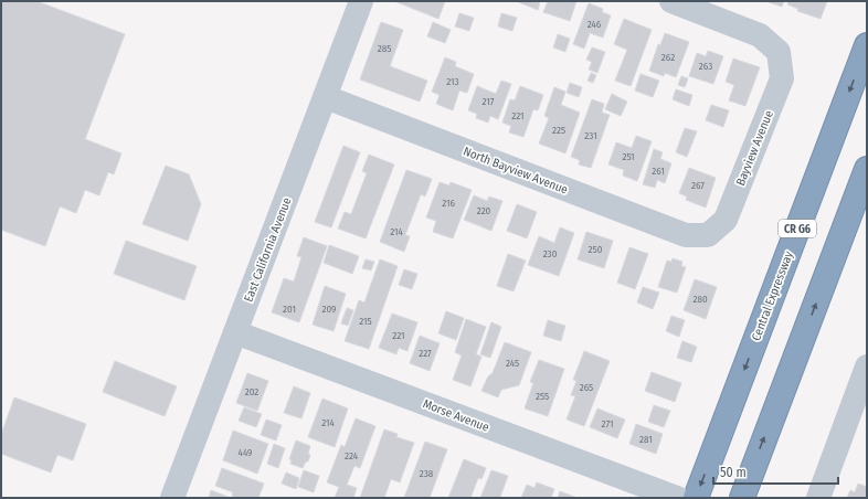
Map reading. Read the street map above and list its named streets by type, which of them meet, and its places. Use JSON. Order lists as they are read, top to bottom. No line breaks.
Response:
{"streets":{"highway":["CR G6","Central Expressway"],"street":["Bayview Avenue","North Bayview Avenue","East California Avenue","Morse Avenue"]},"crossings":[["Bayview Avenue","North Bayview Avenue"],["North Bayview Avenue","East California Avenue"],["East California Avenue","Morse Avenue"]],"house_numbers":["246","285","262","263","213","217","221","225","231","251","261","267","216","220","214","250","230","280","201","209","215","221","227","245","265","202","255","214","271","281","449","224","238"],"scale_bar":"50 m"}
